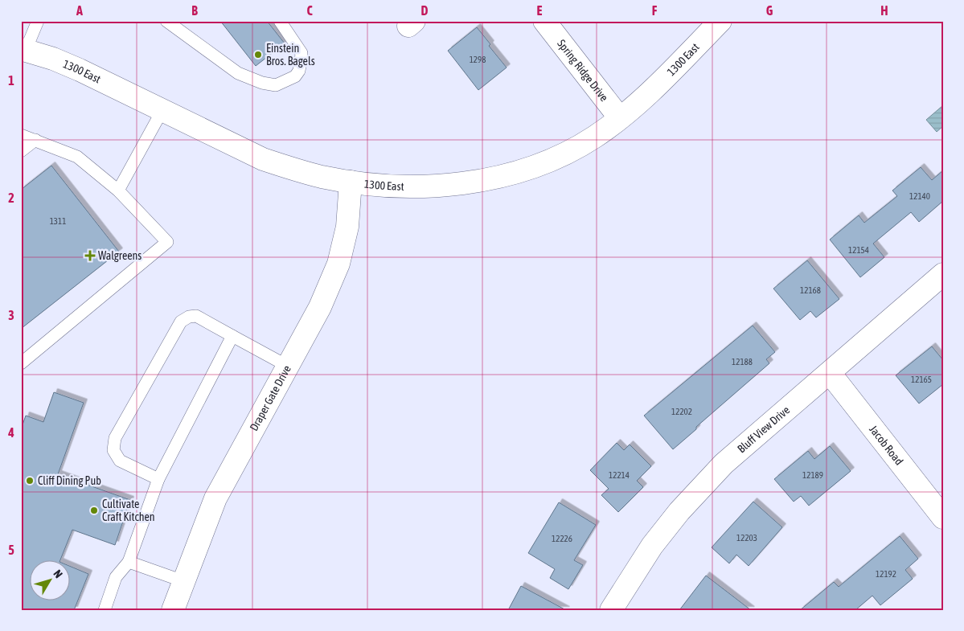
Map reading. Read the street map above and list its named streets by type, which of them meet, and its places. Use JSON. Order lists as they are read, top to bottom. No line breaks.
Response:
{"streets":{"street":["1300 East","Spring Ridge Drive","Draper Gate Drive","Bluff View Drive","Jacob Road"]},"crossings":[["1300 East","Spring Ridge Drive"],["1300 East","Draper Gate Drive"],["Bluff View Drive","Jacob Road"]],"places":{"other":["Einstein Bros. Bagels","Cliff Dining Pub","Cultivate Craft Kitchen"],"health":["Walgreens"]},"house_numbers":["1298","12140","1311","12154","12168","12188","12165","12202","12214","12189","12203","12226","12192"],"north":"top right","grid":{"columns":["A","B","C","D","E","F","G","H"],"rows":["1","2","3","4","5"]}}
